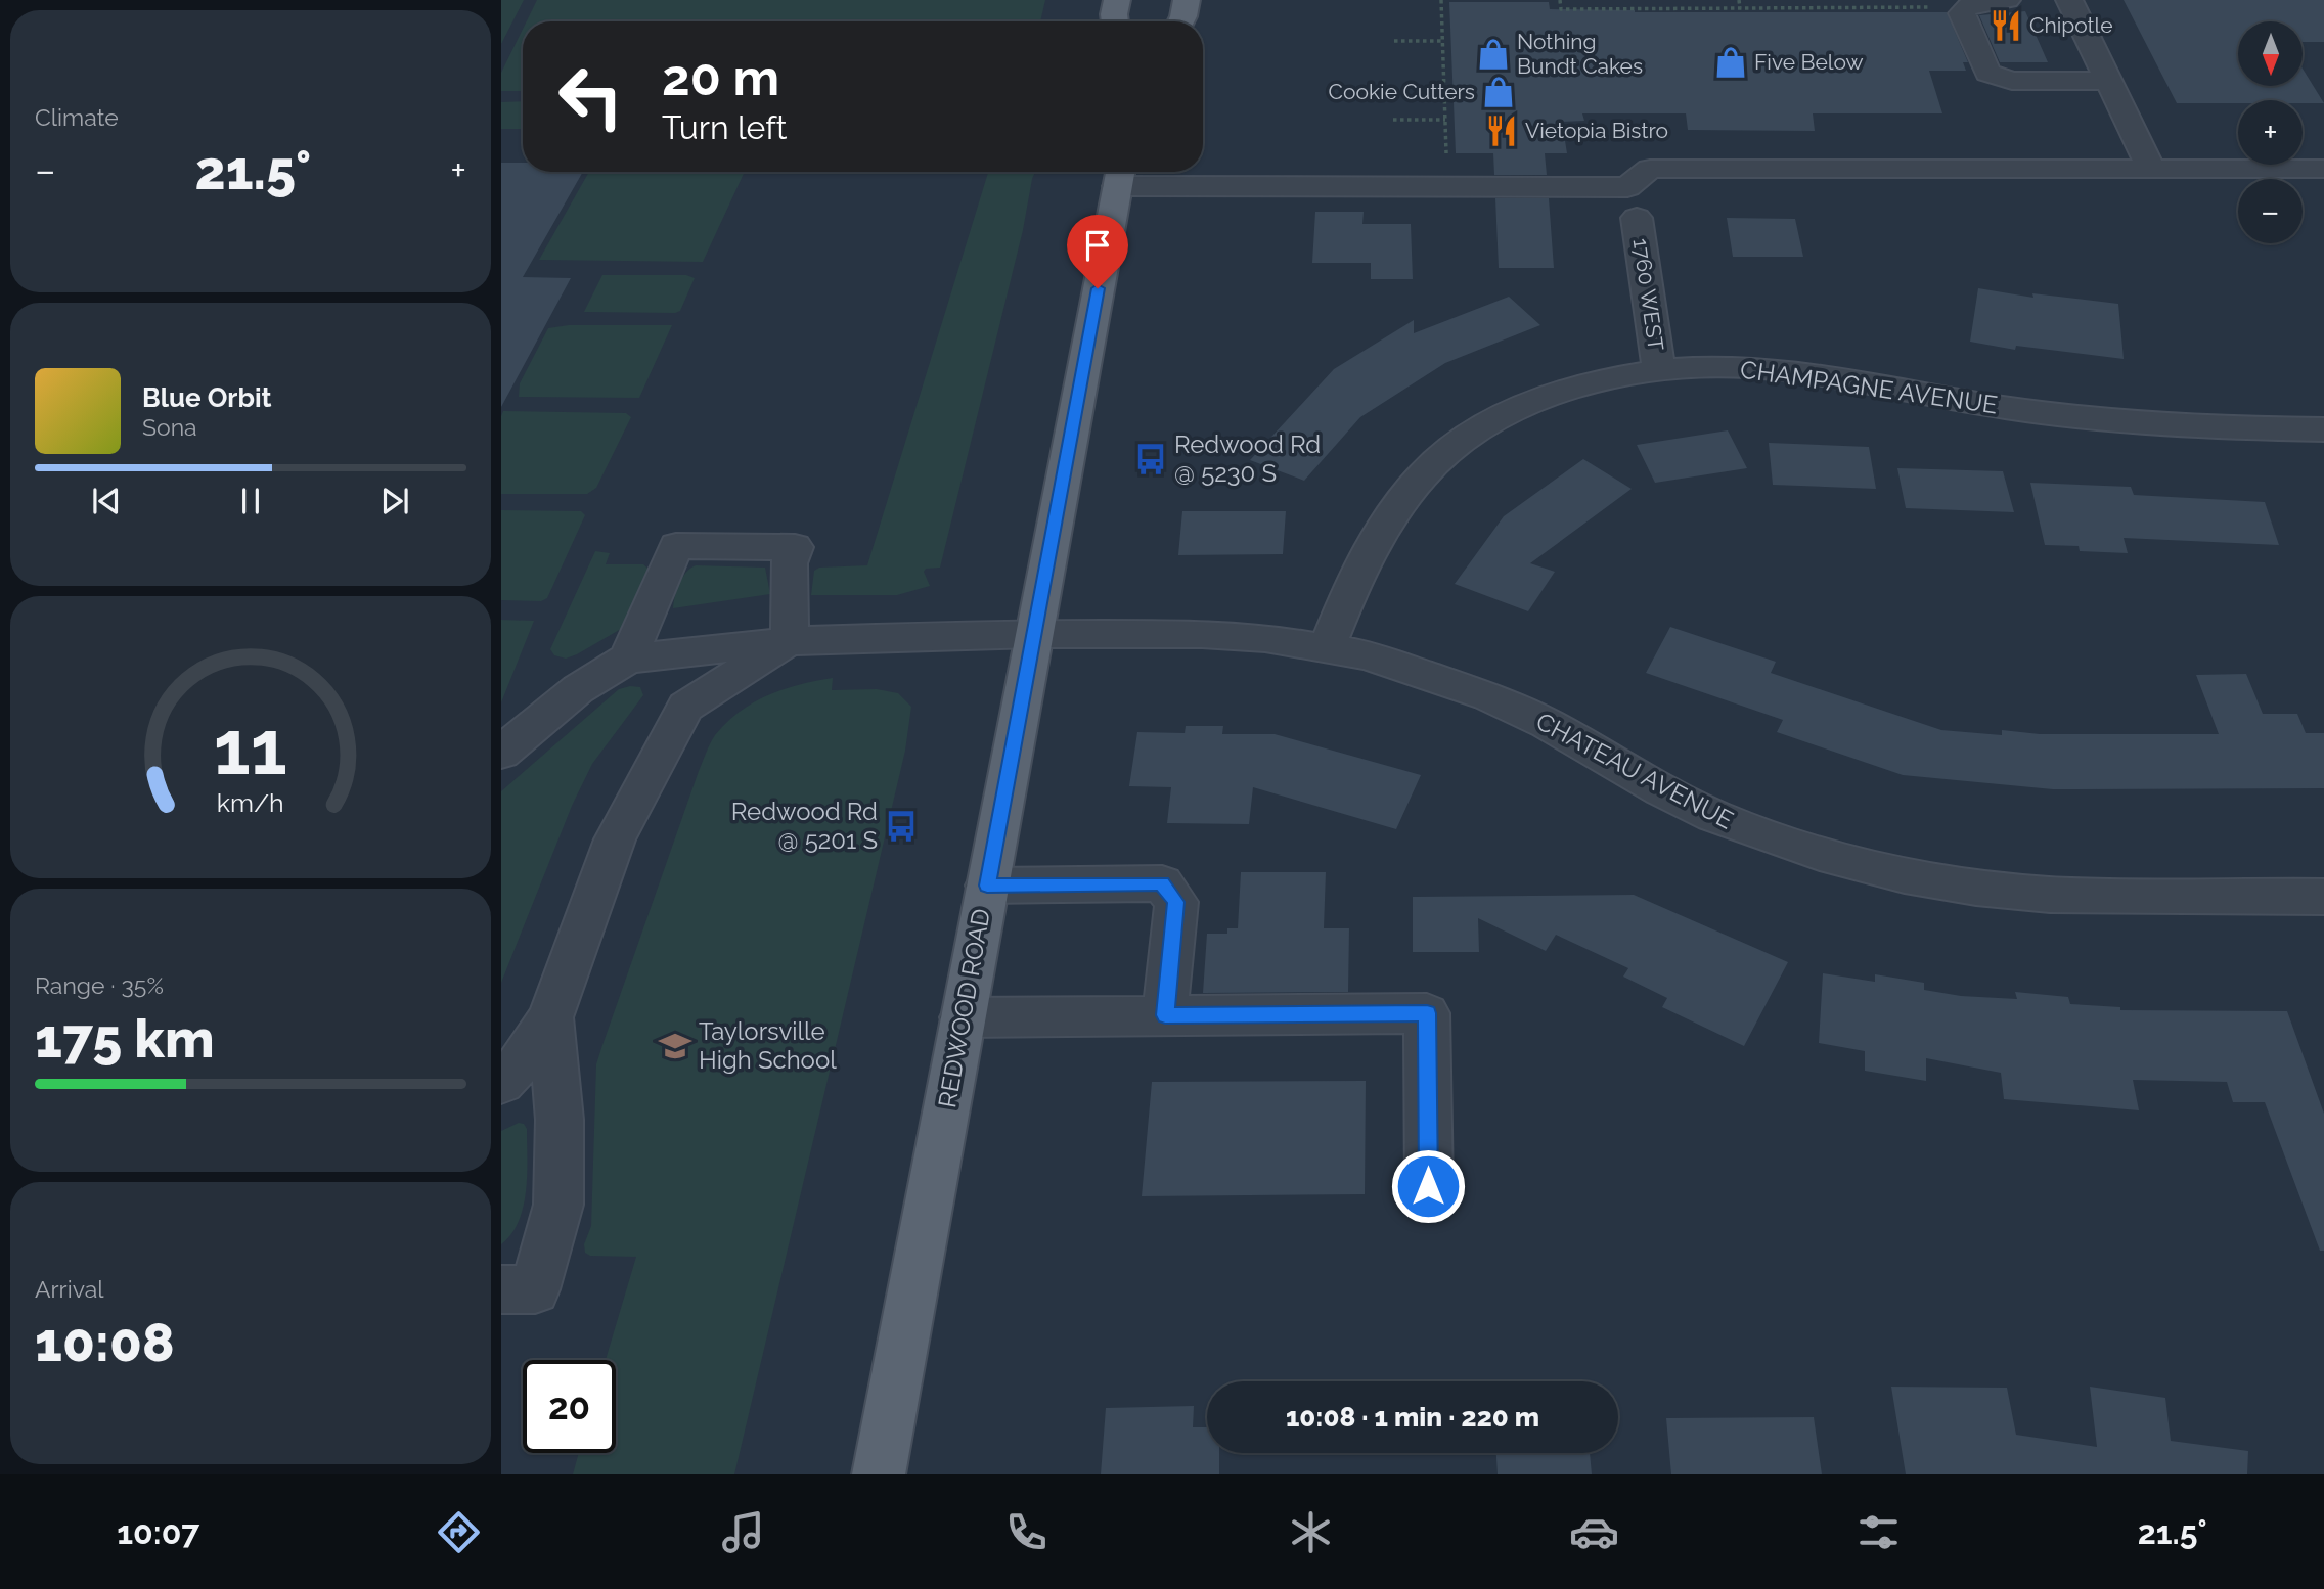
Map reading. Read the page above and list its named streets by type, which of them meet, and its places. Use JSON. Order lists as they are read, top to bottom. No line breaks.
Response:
{"streets":{"main road":["REDWOOD ROAD"],"street":["1760 WEST","CHAMPAGNE AVENUE","CHATEAU AVENUE"]},"crossings":[["1760 WEST","CHAMPAGNE AVENUE"],["CHAMPAGNE AVENUE","CHATEAU AVENUE"],["CHATEAU AVENUE","REDWOOD ROAD"]],"places":{"restaurant":["Chipotle","Vietopia Bistro"],"shop":["Nothing Bundt Cakes","Five Below","Cookie Cutters"],"bus stop":["Redwood Rd @ 5230 S","Redwood Rd @ 5201 S"],"school or university":["Taylorsville High School"]},"north":"bottom","page":{"tile":["Climate",["Range · 35%","175 km"],["Arrival","10:08"]],"map_buttons":["+","−"],"turn":["20 m","Turn left"],"heat":["−","21.5°","+"],"song":["Blue Orbit","Sona"],"limit":"20","trip":"10:08 · 1 min · 220 m","tabs":["10:07","21.5°"],"gauge":["11","km/h"]}}
